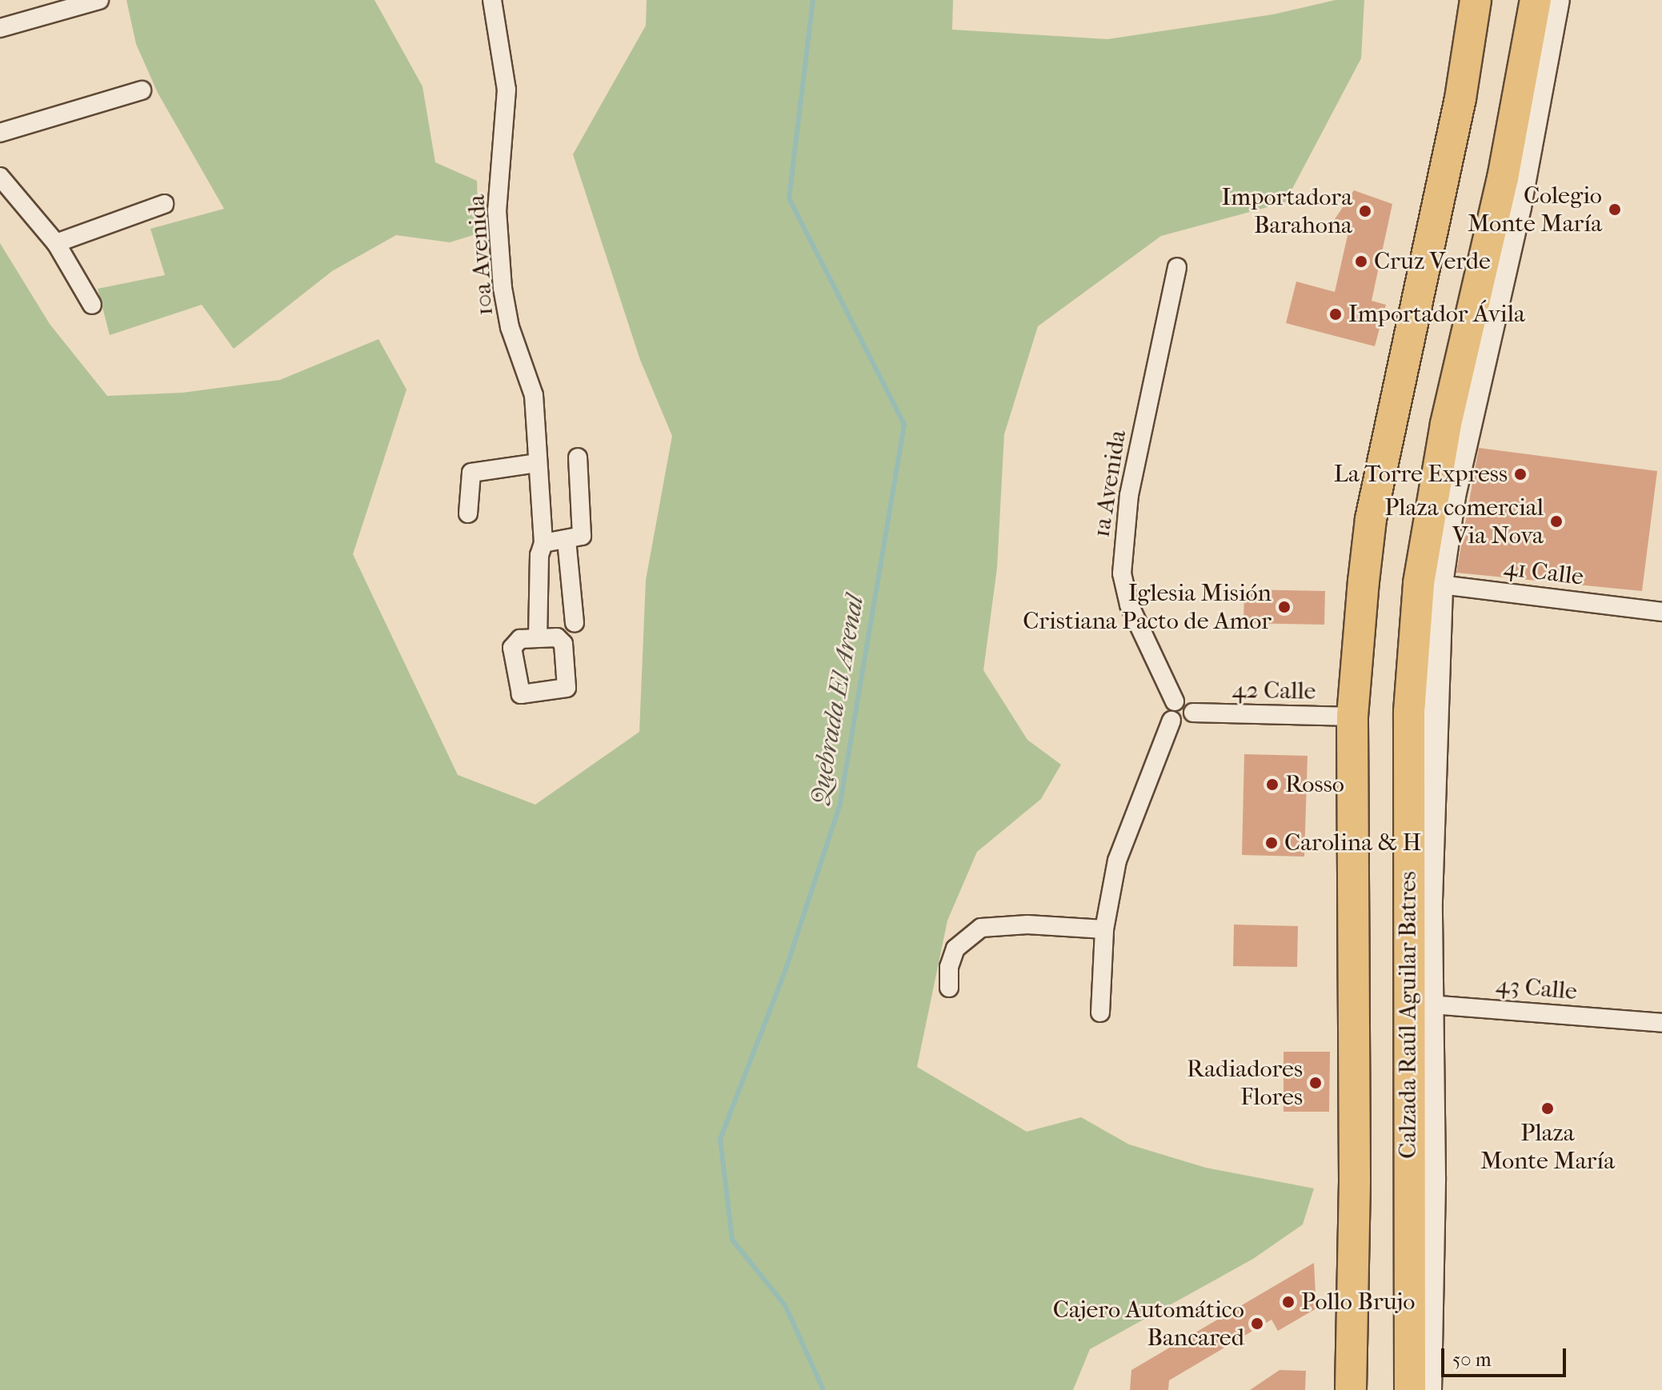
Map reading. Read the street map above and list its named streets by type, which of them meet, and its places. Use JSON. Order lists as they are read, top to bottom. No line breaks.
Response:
{"streets":{"highway":["Calzada Raúl Aguilar Batres"],"street":["10a Avenida","1a Avenida","41 Calle","42 Calle","43 Calle"]},"crossings":[["1a Avenida","42 Calle"],["41 Calle","Calzada Raúl Aguilar Batres"],["43 Calle","Calzada Raúl Aguilar Batres"]],"water":["Quebrada El Arenal"],"places":["Colegio Monte María","Importadora Barahona","Cruz Verde","Importador Ávila","La Torre Express","Plaza comercial Via Nova","Iglesia Misión Cristiana Pacto de Amor","Rosso","Carolina & H","Radiadores Flores","Plaza Monte María","Pollo Brujo","Cajero Automático Bancared"],"scale_bar":"50 m"}
